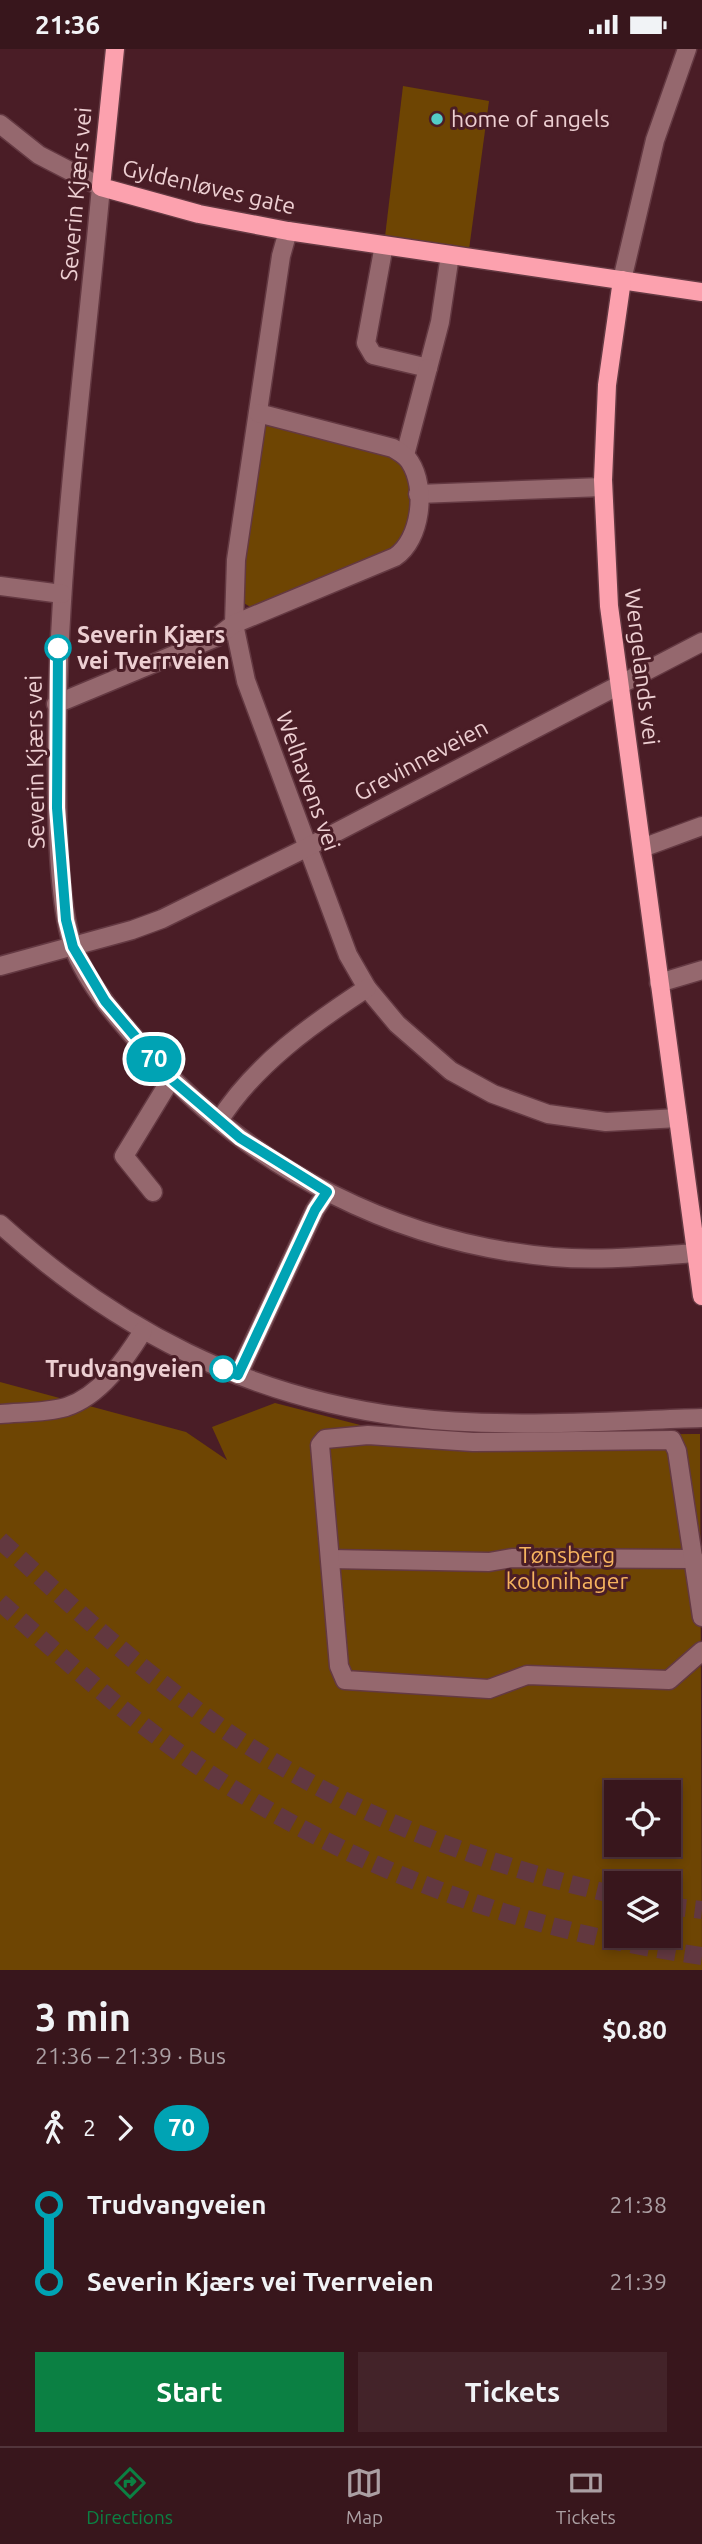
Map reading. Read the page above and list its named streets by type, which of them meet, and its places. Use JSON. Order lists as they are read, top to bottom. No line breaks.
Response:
{"streets":{"main road":["Gyldenløves gate","Severin Kjærs vei","Wergelands vei"],"street":["Grevinneveien","Welhavens vei"]},"crossings":[["Gyldenløves gate","Severin Kjærs vei"],["Gyldenløves gate","Wergelands vei"],["Gyldenløves gate","Welhavens vei"],["Severin Kjærs vei","Wergelands vei"],["Severin Kjærs vei","Grevinneveien"],["Wergelands vei","Grevinneveien"],["Wergelands vei","Welhavens vei"],["Grevinneveien","Welhavens vei"]],"parks":["Tønsberg kolonihager"],"places":["home of angels","Severin Kjærs vei Tverrveien","Trudvangveien"],"lines":["bus line 70"],"page":{"status":"21:36","on_map":"70","heading":["3 min","21:36 – 21:39 · Bus","$0.80"],"legs":["2","70"],"list":[{"name":"Trudvangveien","value":"21:38"},{"name":"Severin Kjærs vei Tverrveien","value":"21:39"}],"buttons":["Start","Tickets"],"tabs":["Directions","Map","Tickets"]}}
